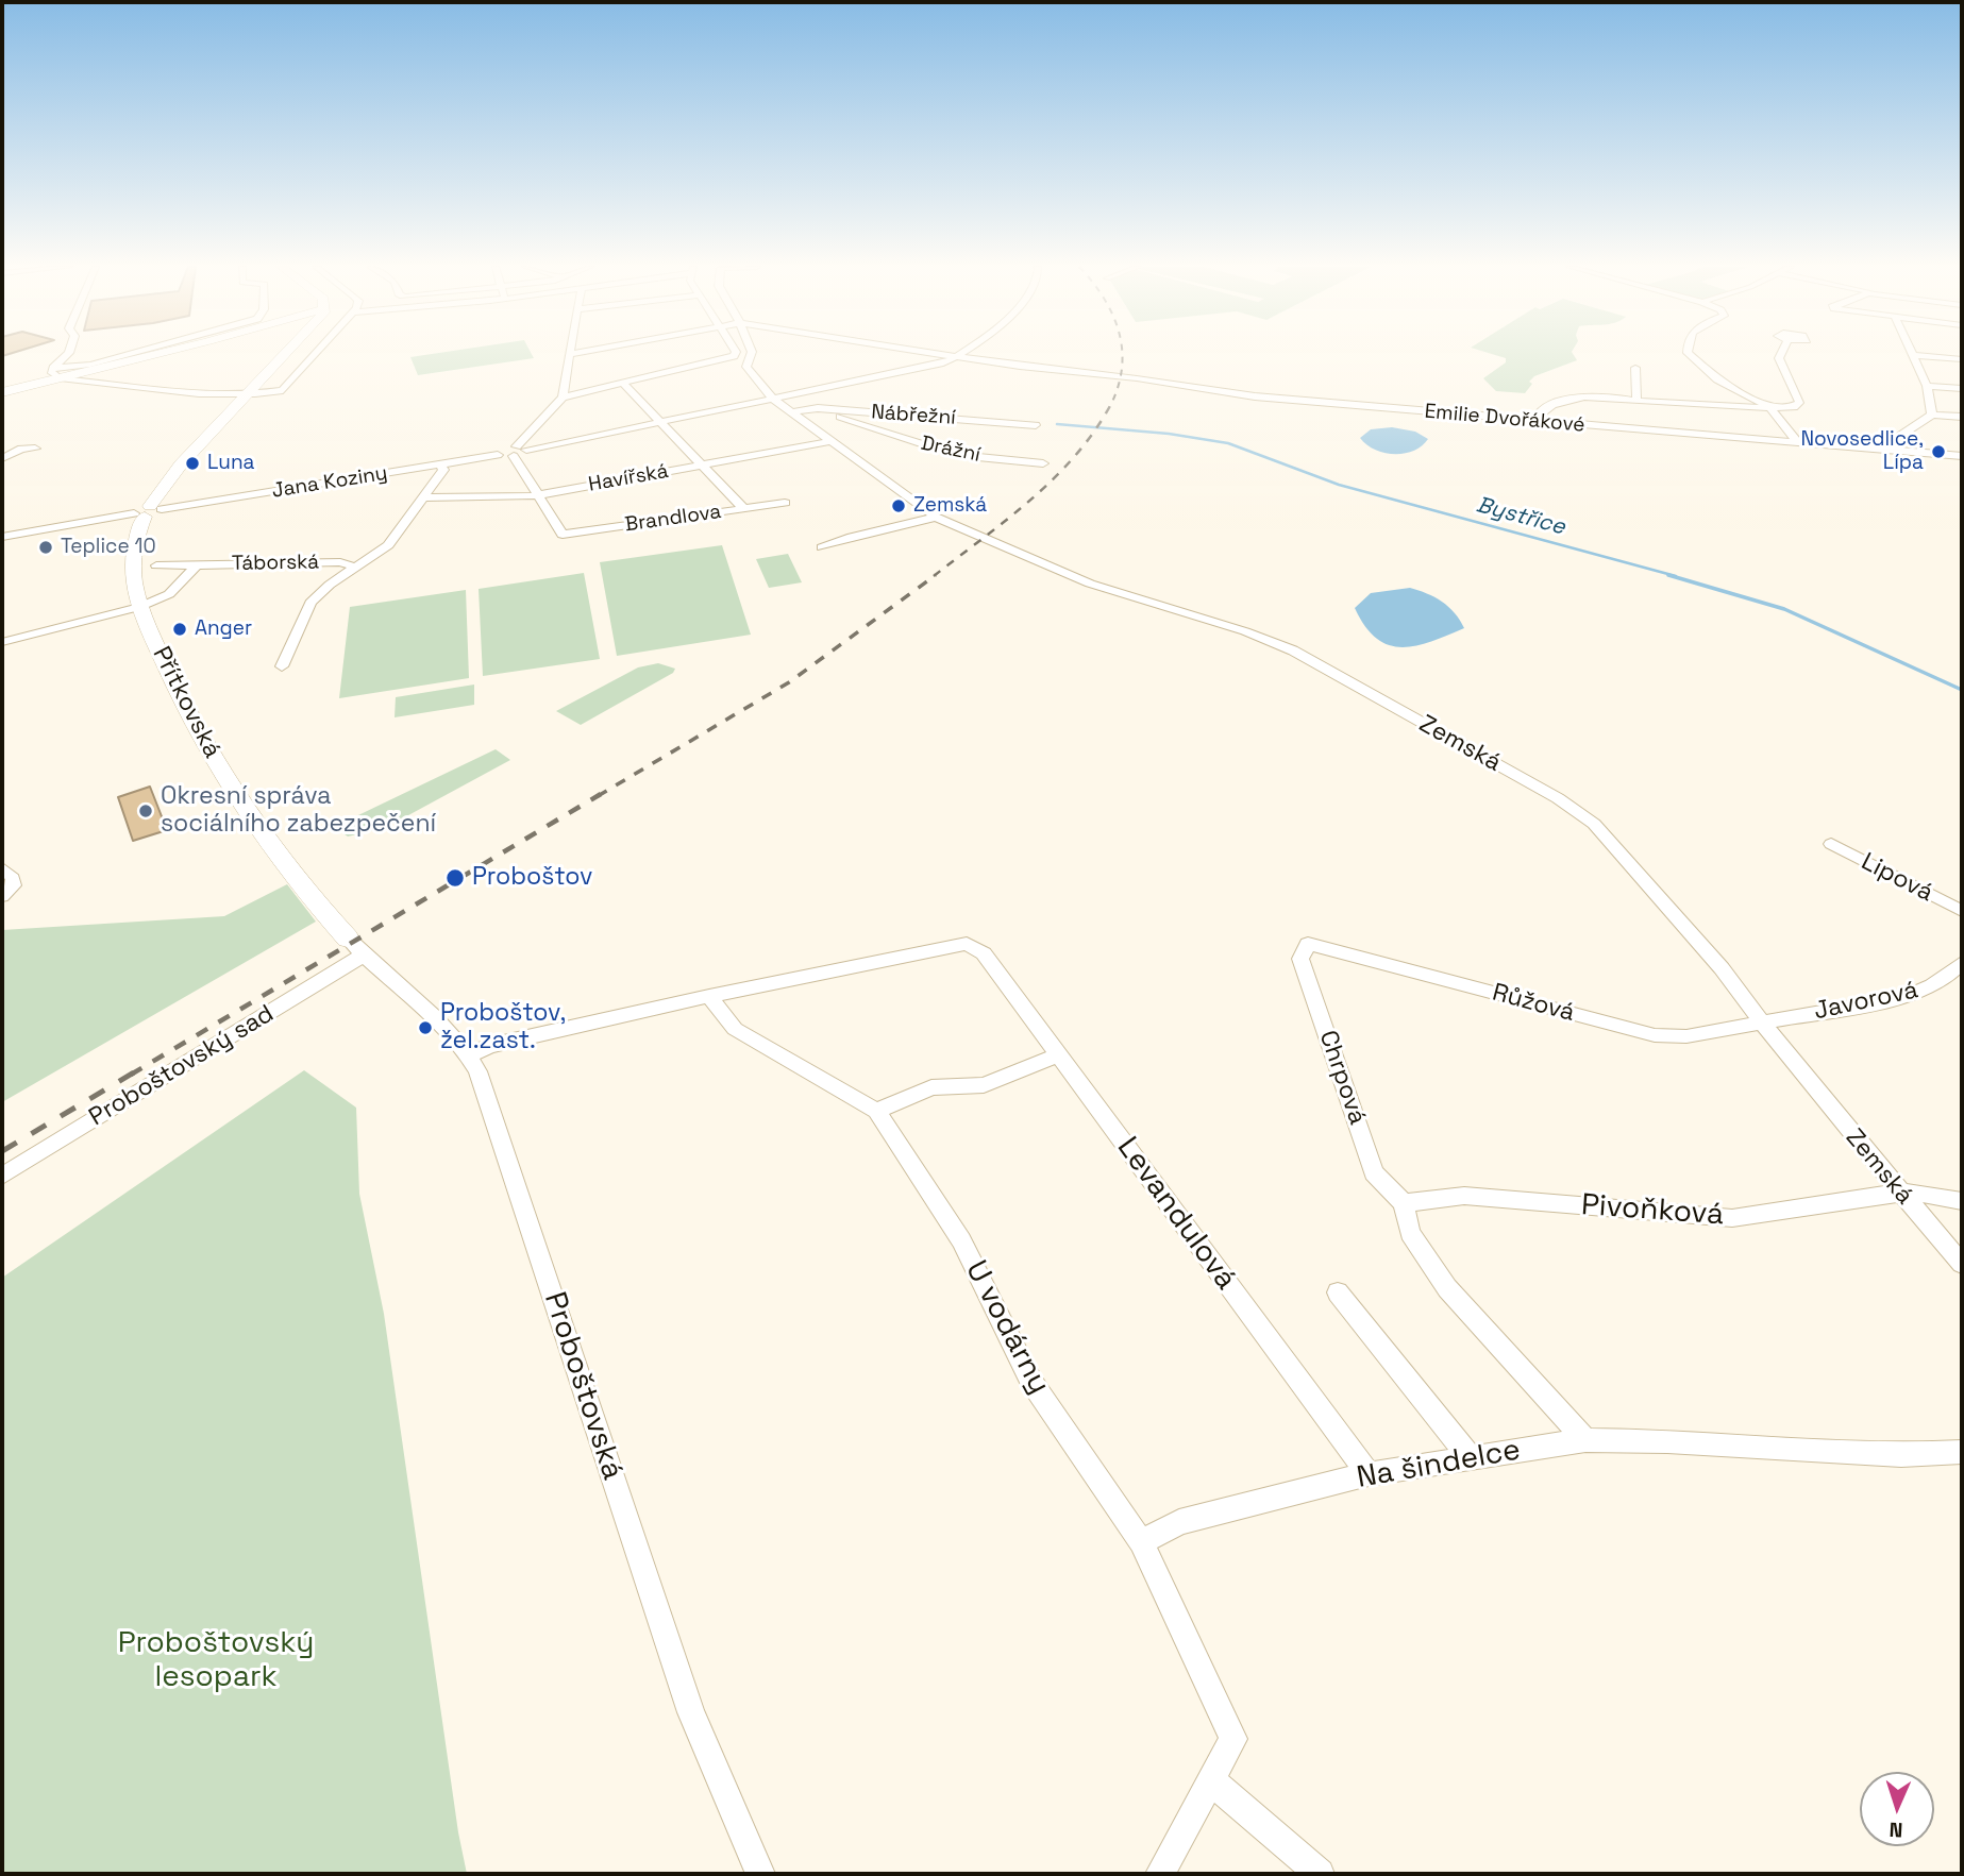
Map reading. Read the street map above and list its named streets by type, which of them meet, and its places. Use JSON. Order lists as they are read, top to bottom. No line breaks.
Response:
{"streets":{"street":["Nábřežní","Emilie Dvořákové","Drážní","Havířská","Jana Koziny","Brandlova","Táborská","Přítkovská","Zemská","Lipová","Javorová","Růžová","Proboštovský sad","Chrpová","Pivoňková","Levandulová","U vodárny","Proboštovská","Na šindelce"]},"crossings":[["Nábřežní","Drážní"],["Nábřežní","Zemská"],["Emilie Dvořákové","Jana Koziny"],["Havířská","Brandlova"],["Havířská","Zemská"],["Jana Koziny","Přítkovská"],["Jana Koziny","Zemská"],["Táborská","Přítkovská"],["Přítkovská","Proboštovský sad"],["Přítkovská","Proboštovská"],["Zemská","Javorová"],["Zemská","Růžová"],["Zemská","Pivoňková"],["Javorová","Růžová"],["Růžová","Chrpová"],["Proboštovský sad","Proboštovská"],["Chrpová","Pivoňková"],["Levandulová","U vodárny"],["Levandulová","Na šindelce"],["U vodárny","Na šindelce"]],"water":["Bystřice"],"parks":["Proboštovský lesopark"],"places":["Novosedlice, Lípa","Luna","Zemská","Teplice 10","Anger","Okresní správa sociálního zabezpečení","Proboštov","Proboštov, žel.zast."],"north":"bottom"}
